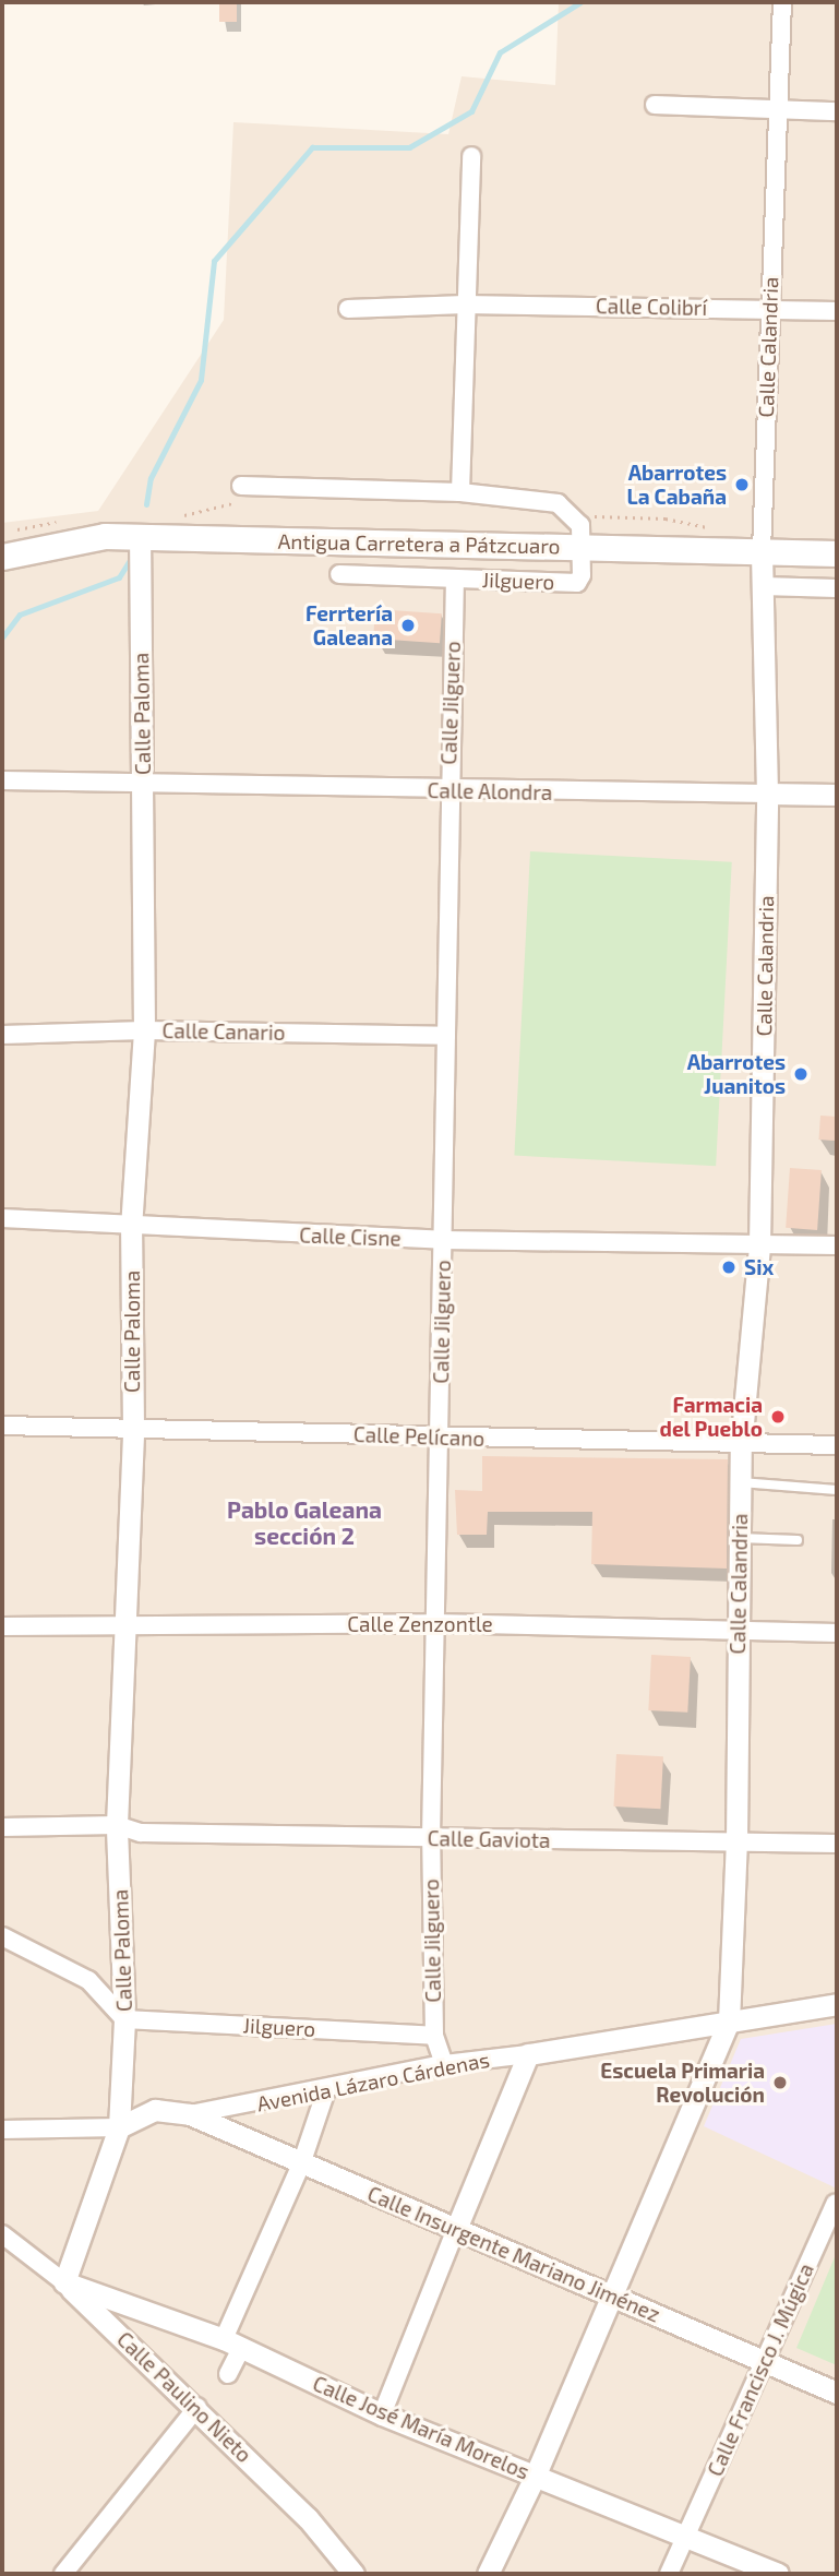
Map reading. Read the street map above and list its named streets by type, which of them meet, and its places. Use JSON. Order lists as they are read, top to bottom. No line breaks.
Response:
{"streets":{"main road":["Antigua Carretera a Pátzcuaro"],"street":["Calle Colibrí","Calle Calandria","Jilguero","Calle Jilguero","Calle Paloma","Calle Alondra","Calle Canario","Calle Cisne","Calle Pelícano","Calle Zenzontle","Calle Gaviota","Avenida Lázaro Cárdenas","Calle Insurgente Mariano Jiménez","Calle Francisco J. Múgica","Calle Paulino Nieto","Calle José María Morelos"]},"crossings":[["Calle Colibrí","Calle Calandria"],["Calle Calandria","Antigua Carretera a Pátzcuaro"],["Calle Calandria","Calle Alondra"],["Calle Calandria","Calle Cisne"],["Calle Calandria","Calle Pelícano"],["Calle Calandria","Calle Zenzontle"],["Calle Calandria","Calle Gaviota"],["Calle Calandria","Avenida Lázaro Cárdenas"],["Antigua Carretera a Pátzcuaro","Jilguero"],["Antigua Carretera a Pátzcuaro","Calle Paloma"],["Jilguero","Calle Jilguero"],["Jilguero","Calle Paloma"],["Calle Jilguero","Calle Alondra"],["Calle Jilguero","Calle Canario"],["Calle Jilguero","Calle Cisne"],["Calle Jilguero","Calle Pelícano"],["Calle Jilguero","Calle Zenzontle"],["Calle Jilguero","Calle Gaviota"],["Calle Jilguero","Avenida Lázaro Cárdenas"],["Calle Paloma","Calle Alondra"],["Calle Paloma","Calle Canario"],["Calle Paloma","Calle Cisne"],["Calle Paloma","Calle Pelícano"],["Calle Paloma","Calle Zenzontle"],["Calle Paloma","Calle Gaviota"],["Calle Paloma","Avenida Lázaro Cárdenas"],["Calle Paloma","Calle Paulino Nieto"],["Calle Paloma","Calle José María Morelos"],["Avenida Lázaro Cárdenas","Calle Insurgente Mariano Jiménez"],["Calle Insurgente Mariano Jiménez","Calle Francisco J. Múgica"],["Calle Francisco J. Múgica","Calle José María Morelos"],["Calle Paulino Nieto","Calle José María Morelos"]],"districts":["Pablo Galeana sección 2"],"places":["Abarrotes La Cabaña","Ferrtería Galeana","Abarrotes Juanitos","Six","Farmacia del Pueblo","Escuela Primaria Revolución"]}
